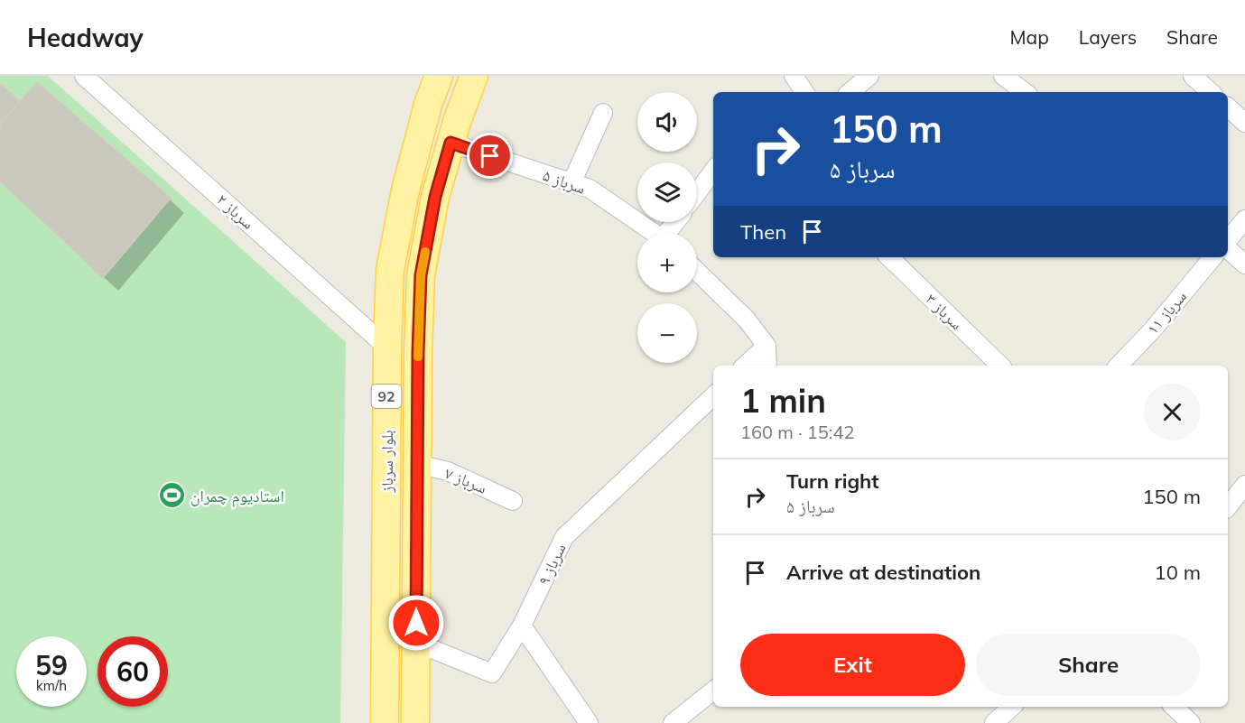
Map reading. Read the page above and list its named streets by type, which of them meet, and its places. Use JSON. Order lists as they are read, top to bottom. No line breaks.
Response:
{"streets":{"main road":["92","بلوار سرباز"],"street":["سرباز ۵","سرباز ۲","سرباز ۳","سرباز ۱۱","سرباز ۷","سرباز ۹"]},"crossings":[["سرباز ۵","بلوار سرباز"],["سرباز ۲","بلوار سرباز"],["بلوار سرباز","سرباز ۷"],["بلوار سرباز","سرباز ۹"]],"places":{"sports":["استادیوم چمران"]},"page":{"header":"Headway","nav":["Map","Layers","Share"],"map_buttons":["+","−"],"turn":["150 m","سرباز ۵"],"then":"Then","heading":["1 min","160 m · 15:42"],"list":[{"name":"Turn right","note":"سرباز ۵","value":"150 m"},{"name":"Arrive at destination","value":"10 m"}],"buttons":["Exit","Share"],"speed":"59 km/h","limit":"60"}}
